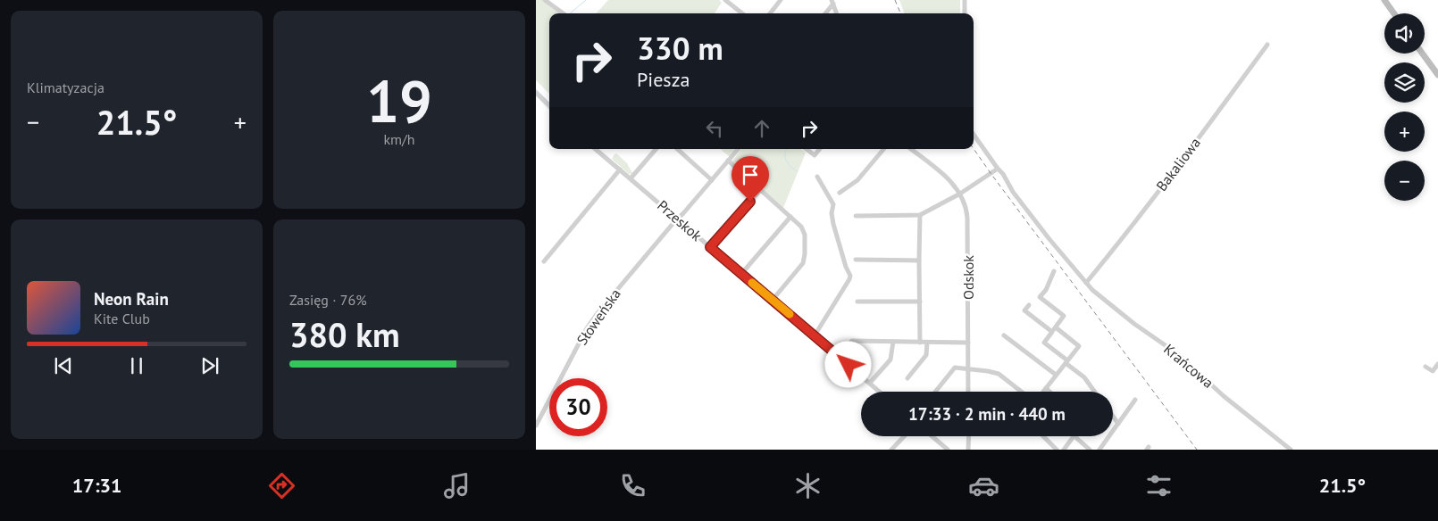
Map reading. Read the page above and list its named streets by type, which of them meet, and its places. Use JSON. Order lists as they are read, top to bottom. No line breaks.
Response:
{"streets":{"street":["Bakaliowa","Przeskok","Odskok","Słoweńska","Krańcowa"]},"crossings":[["Bakaliowa","Krańcowa"],["Przeskok","Słoweńska"]],"page":{"tile":["Klimatyzacja",["19","km/h"],["Zasięg · 76%","380 km"]],"map_buttons":["+","−"],"turn":["330 m","Piesza"],"heat":["−","21.5°","+"],"song":["Neon Rain","Kite Club"],"limit":"30","trip":"17:33 · 2 min · 440 m","tabs":["17:31","21.5°"]}}
